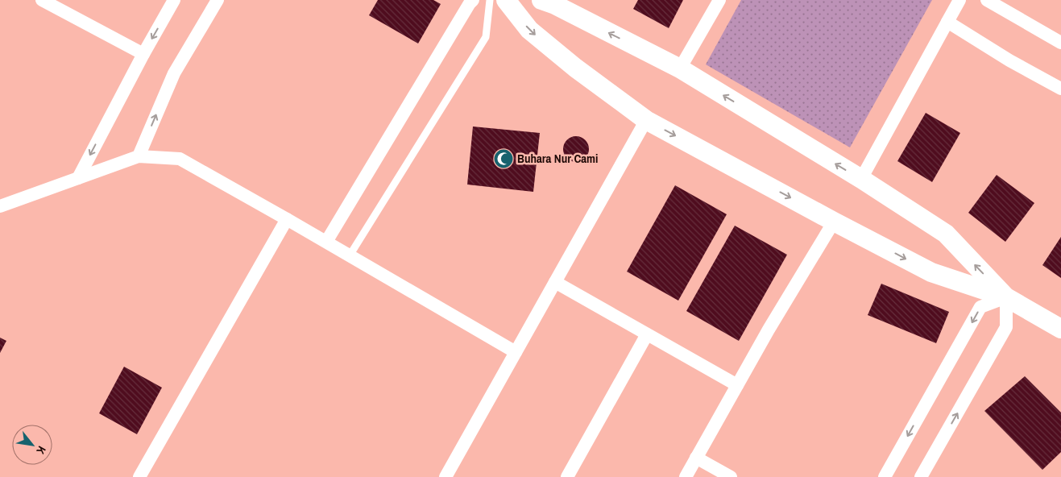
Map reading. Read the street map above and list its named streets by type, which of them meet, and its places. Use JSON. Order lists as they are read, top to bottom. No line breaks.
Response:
{"places":{"mosque":["Buhara Nur Cami"]},"north":"bottom right"}
